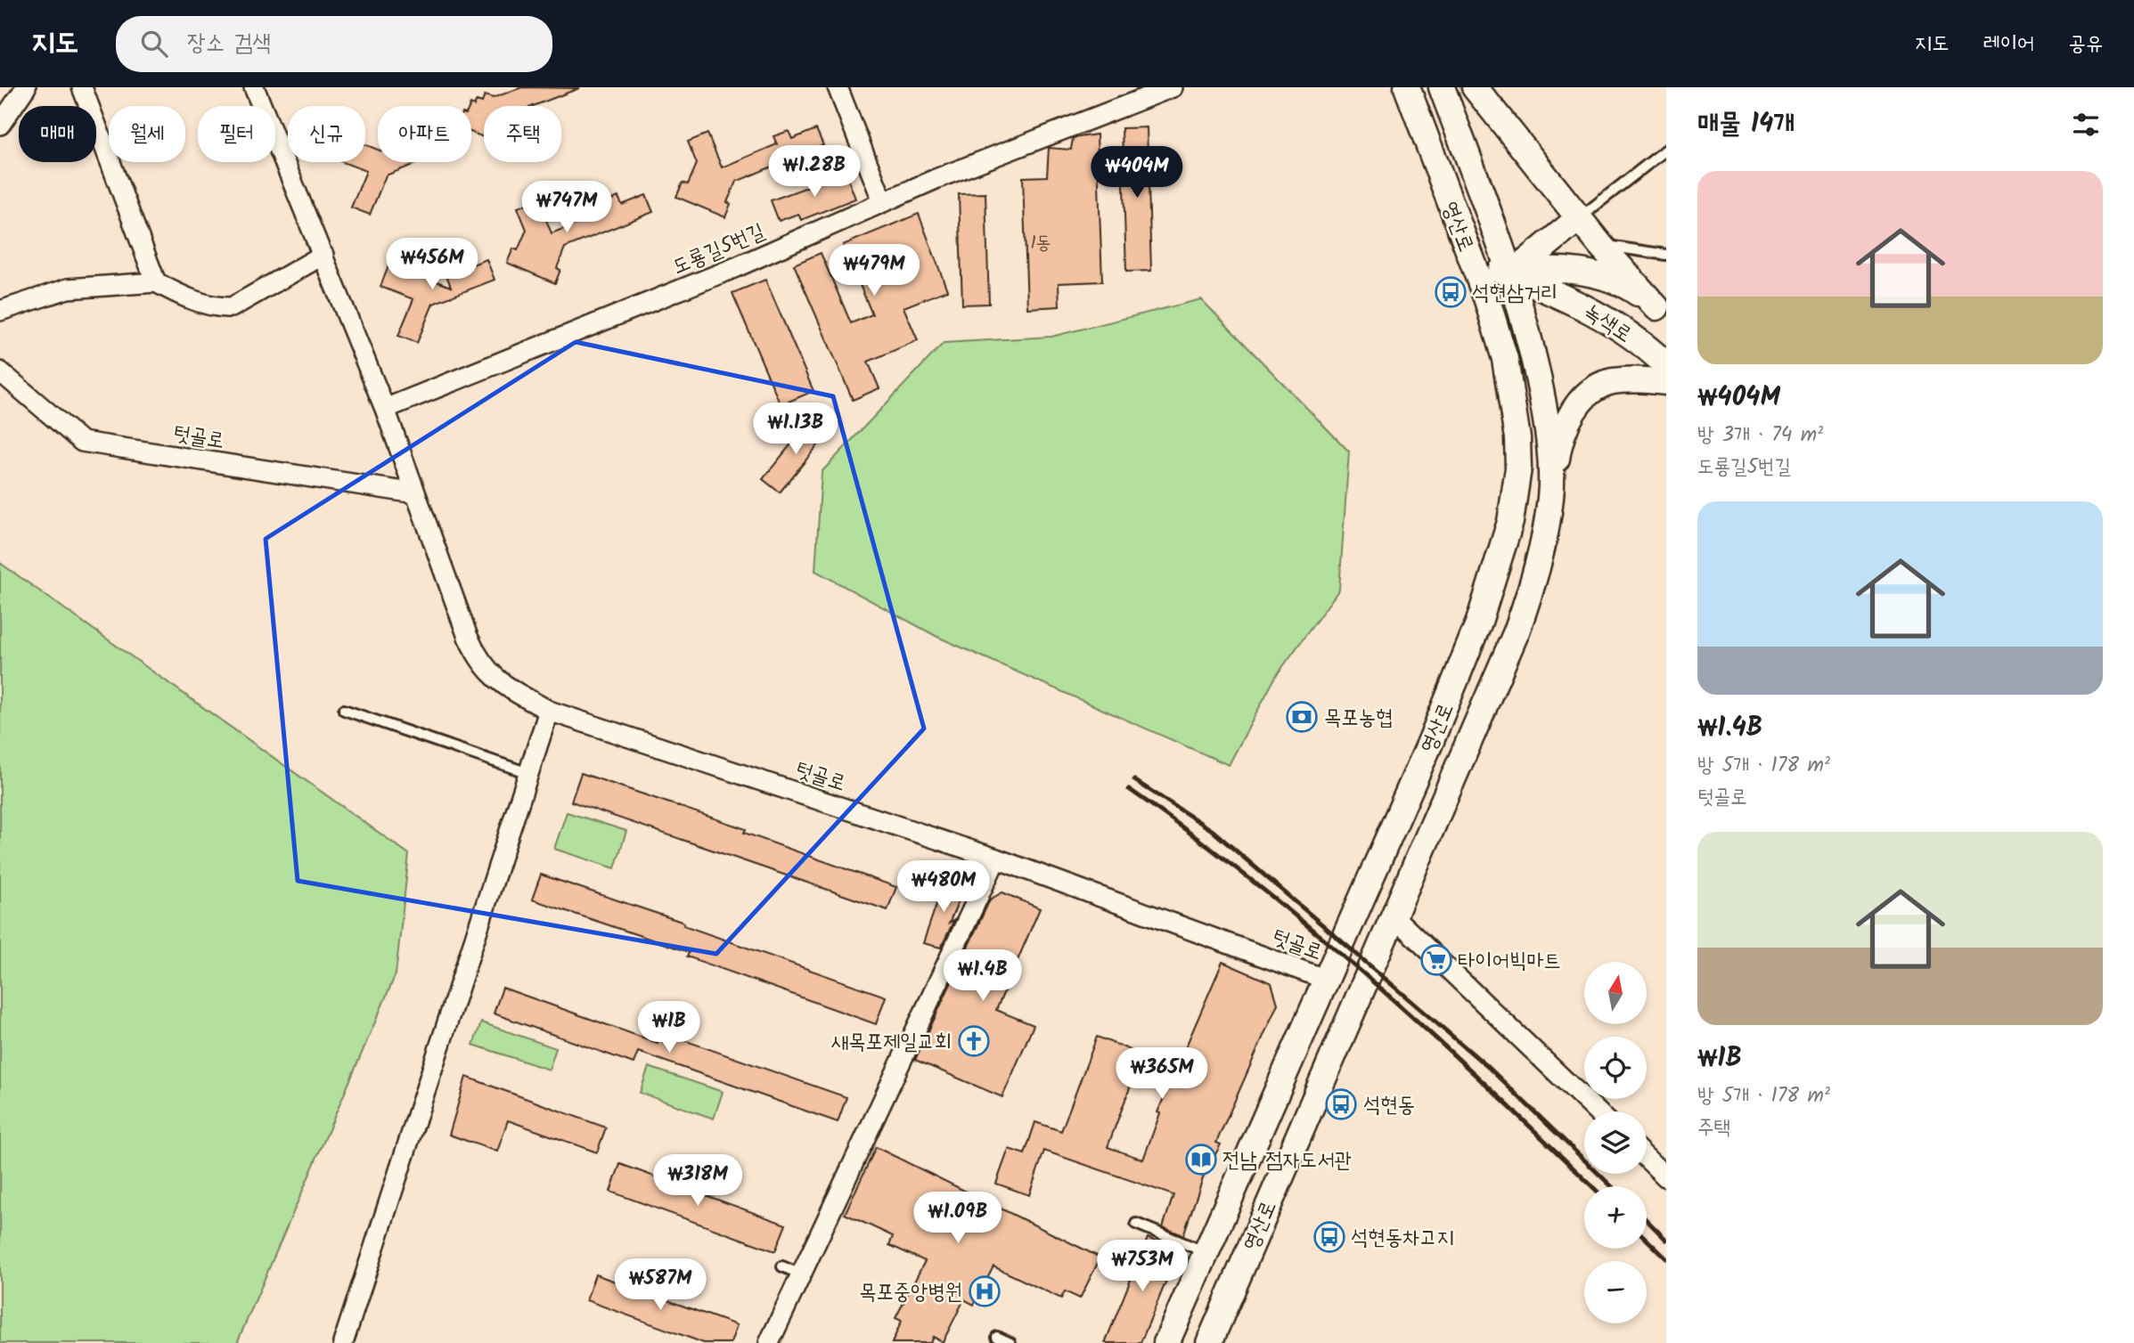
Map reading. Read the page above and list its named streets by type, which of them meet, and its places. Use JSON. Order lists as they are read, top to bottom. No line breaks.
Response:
{"streets":{"street":["영산로","도룡길5번길","녹색로","텃골로"]},"crossings":[["영산로","녹색로"],["영산로","텃골로"],["도룡길5번길","텃골로"]],"places":{"bus stop":["석현삼거리","석현동","석현동차고지"],"bank":["목포농협"],"supermarket":["타이어빅마트"],"church":["새목포제일교회"],"library":["전남 점자도서관"],"hospital":["목포중앙병원"]},"house_numbers":["1동"],"north":"top","page":{"header":"지도","search":"장소 검색","nav":["지도","레이어","공유"],"heading":"매물 14개","chip":["매매","월세","필터","신규","아파트","주택"],"price":["₩1.28B","₩404M","₩747M","₩456M","₩479M","₩1.13B","₩480M","₩1.4B","₩1B","₩365M","₩318M","₩1.09B","₩753M","₩587M"],"list":[{"name":"₩404M","note":"방 3개 · 74 m² · 도룡길5번길"},{"name":"₩1.4B","note":"방 5개 · 178 m² · 텃골로"},{"name":"₩1B","note":"방 5개 · 178 m² · 주택"}],"map_buttons":["+","−"]}}
